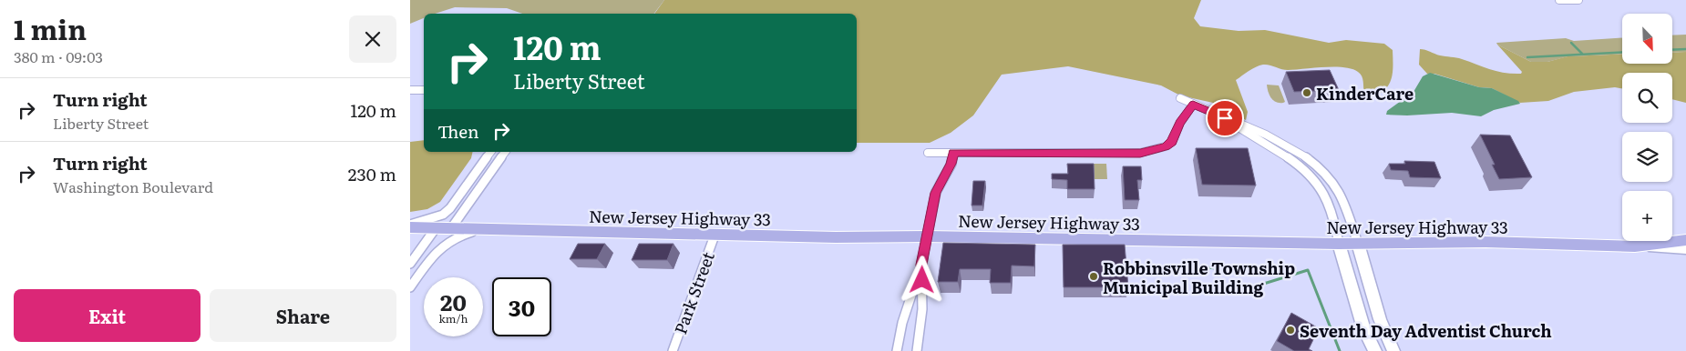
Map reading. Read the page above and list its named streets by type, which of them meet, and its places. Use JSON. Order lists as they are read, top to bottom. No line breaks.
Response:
{"streets":{"main road":["New Jersey Highway 33"],"street":["Park Street"]},"crossings":[["New Jersey Highway 33","Park Street"]],"places":["KinderCare","Robbinsville Township Municipal Building","Seventh Day Adventist Church"],"north":"bottom right","page":{"heading":["1 min","380 m · 09:03"],"map_buttons":"+","turn":["120 m","Liberty Street"],"list":[{"name":"Turn right","note":"Liberty Street","value":"120 m"},{"name":"Turn right","note":"Washington Boulevard","value":"230 m"}],"then":"Then","speed":"20 km/h","limit":"30","buttons":["Exit","Share"]}}
